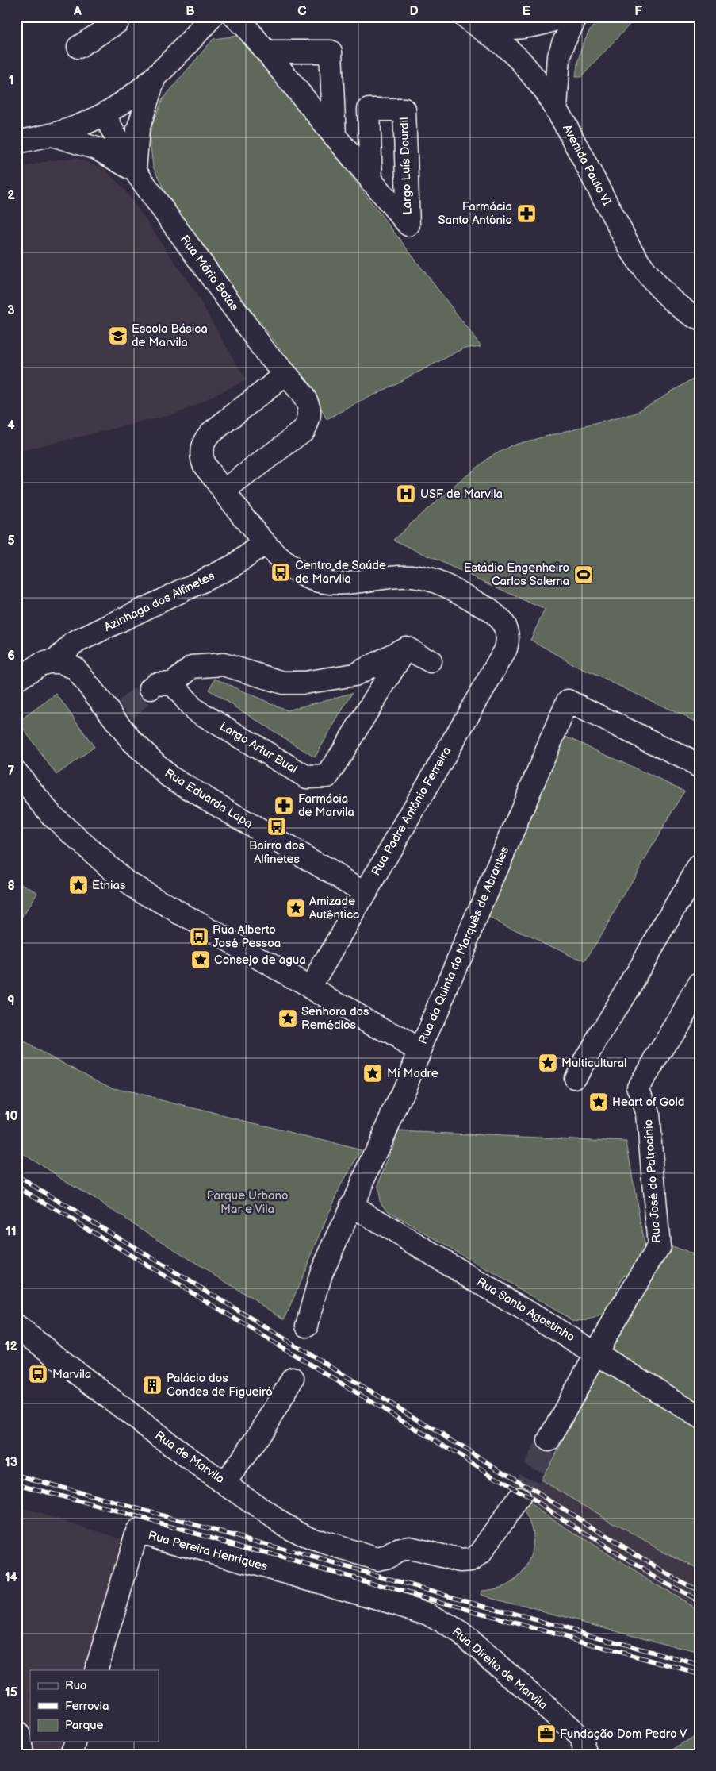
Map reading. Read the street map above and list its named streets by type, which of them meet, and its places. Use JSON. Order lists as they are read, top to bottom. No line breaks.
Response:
{"streets":{"street":["Avenida Paulo VI","Largo Luís Dourdil","Rua Mário Botas","Azinhaga dos Alfinetes","Largo Artur Bual","Rua Eduarda Lapa","Rua Padre António Ferreira","Rua da Quinta do Marquês de Abrantes","Rua José do Patrocínio","Rua Santo Agostinho","Rua de Marvila","Rua Pereira Henriques","Rua Direita de Marvila"]},"crossings":[["Azinhaga dos Alfinetes","Rua Eduarda Lapa"],["Azinhaga dos Alfinetes","Rua Padre António Ferreira"],["Rua Eduarda Lapa","Rua Padre António Ferreira"],["Rua da Quinta do Marquês de Abrantes","Rua Santo Agostinho"],["Rua José do Patrocínio","Rua Santo Agostinho"],["Rua Pereira Henriques","Rua Direita de Marvila"]],"parks":["Parque Urbano Mar e Vila"],"places":{"pharmacy":["Farmácia Santo António","Farmácia de Marvila"],"school or university":["Escola Básica de Marvila"],"hospital":["USF de Marvila"],"bus stop":["Centro de Saúde de Marvila","Bairro dos Alfinetes","Rua Alberto José Pessoa","Marvila"],"sports":["Estádio Engenheiro Carlos Salema"],"place":["Etnias","Amizade Autêntica","Consejo de agua","Senhora dos Remédios","Multicultural","Mi Madre","Heart of Gold"],"building":["Palácio dos Condes de Figueiró"],"office":["Fundação Dom Pedro V"]},"legend":["Rua","Ferrovia","Parque"],"grid":{"columns":["A","B","C","D","E","F"],"rows":["1","2","3","4","5","6","7","8","9","10","11","12","13","14","15"]}}
